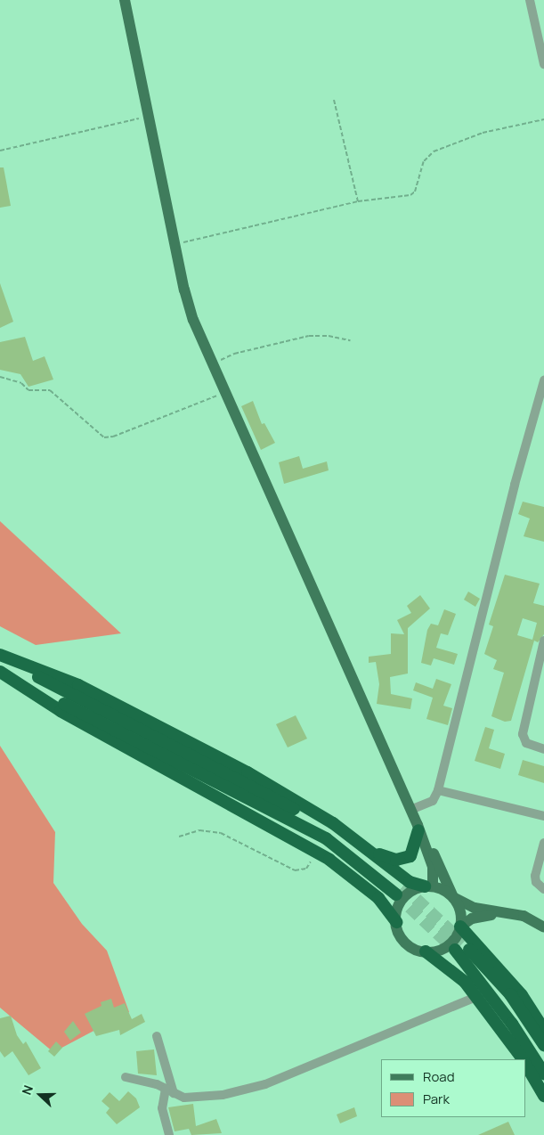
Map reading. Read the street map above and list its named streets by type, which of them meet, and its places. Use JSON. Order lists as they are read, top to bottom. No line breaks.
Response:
{"legend":["Road","Park"],"north":"left"}
